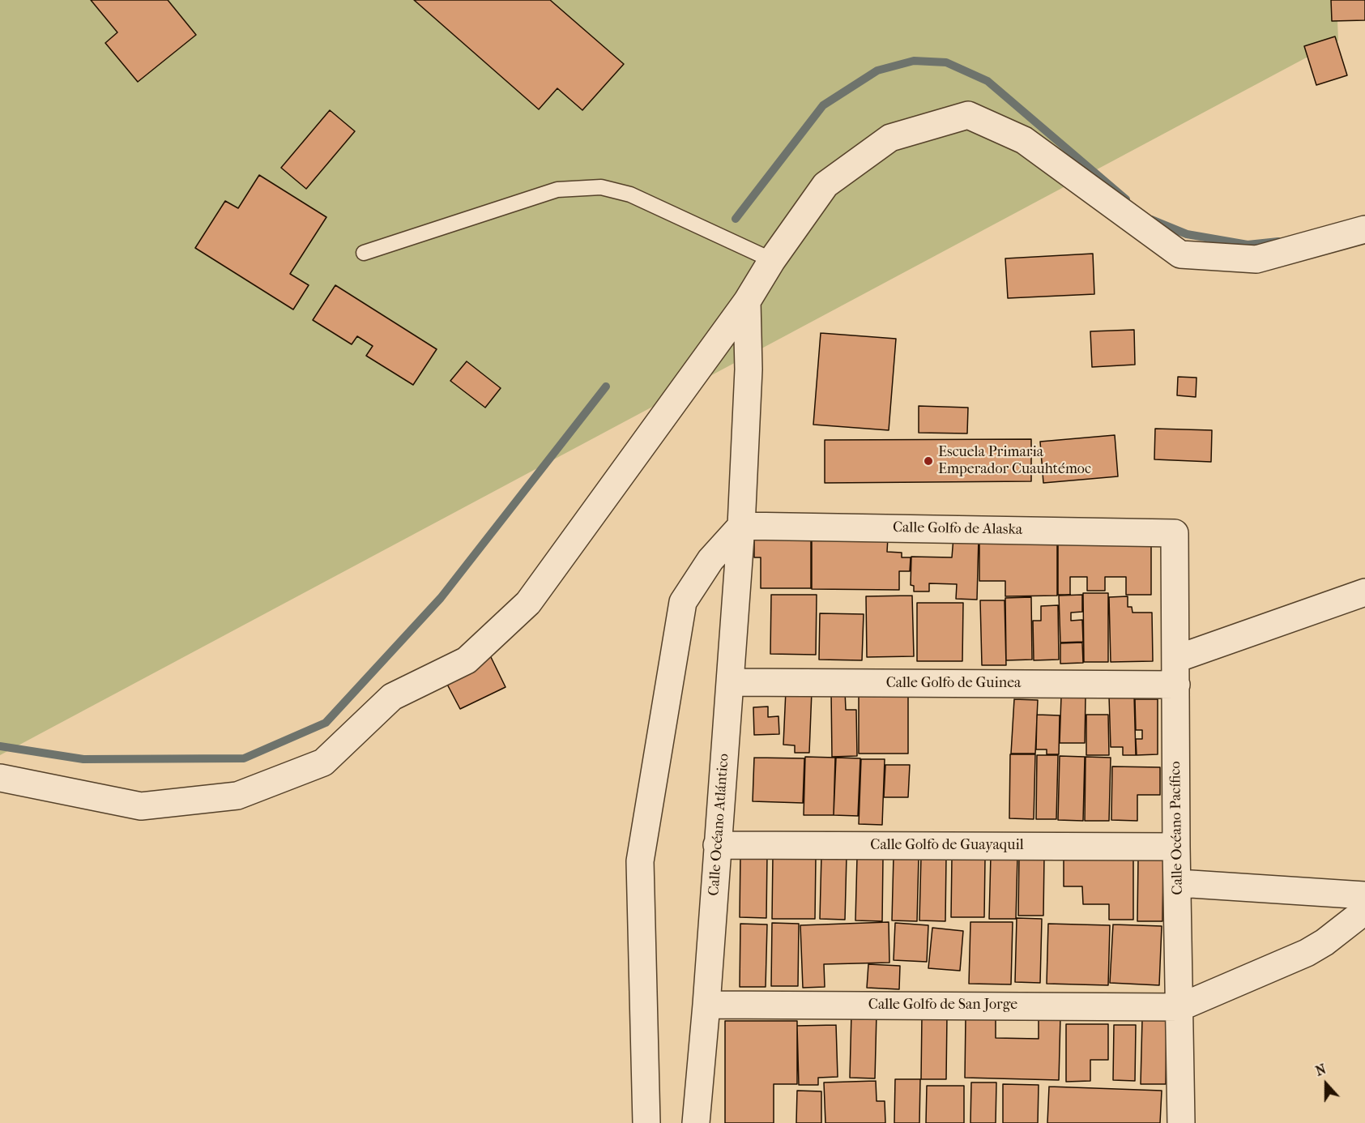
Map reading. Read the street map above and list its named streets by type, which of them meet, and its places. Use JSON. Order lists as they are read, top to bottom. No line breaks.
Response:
{"streets":{"street":["Calle Golfo de Alaska","Calle Golfo de Guinea","Calle Océano Atlántico","Calle Océano Pacífico","Calle Golfo de Guayaquil","Calle Golfo de San Jorge"]},"crossings":[["Calle Golfo de Alaska","Calle Océano Atlántico"],["Calle Golfo de Alaska","Calle Océano Pacífico"],["Calle Golfo de Guinea","Calle Océano Atlántico"],["Calle Golfo de Guinea","Calle Océano Pacífico"],["Calle Océano Atlántico","Calle Golfo de Guayaquil"],["Calle Océano Atlántico","Calle Golfo de San Jorge"],["Calle Océano Pacífico","Calle Golfo de Guayaquil"],["Calle Océano Pacífico","Calle Golfo de San Jorge"]],"places":["Escuela Primaria Emperador Cuauhtémoc"],"north":"top"}
